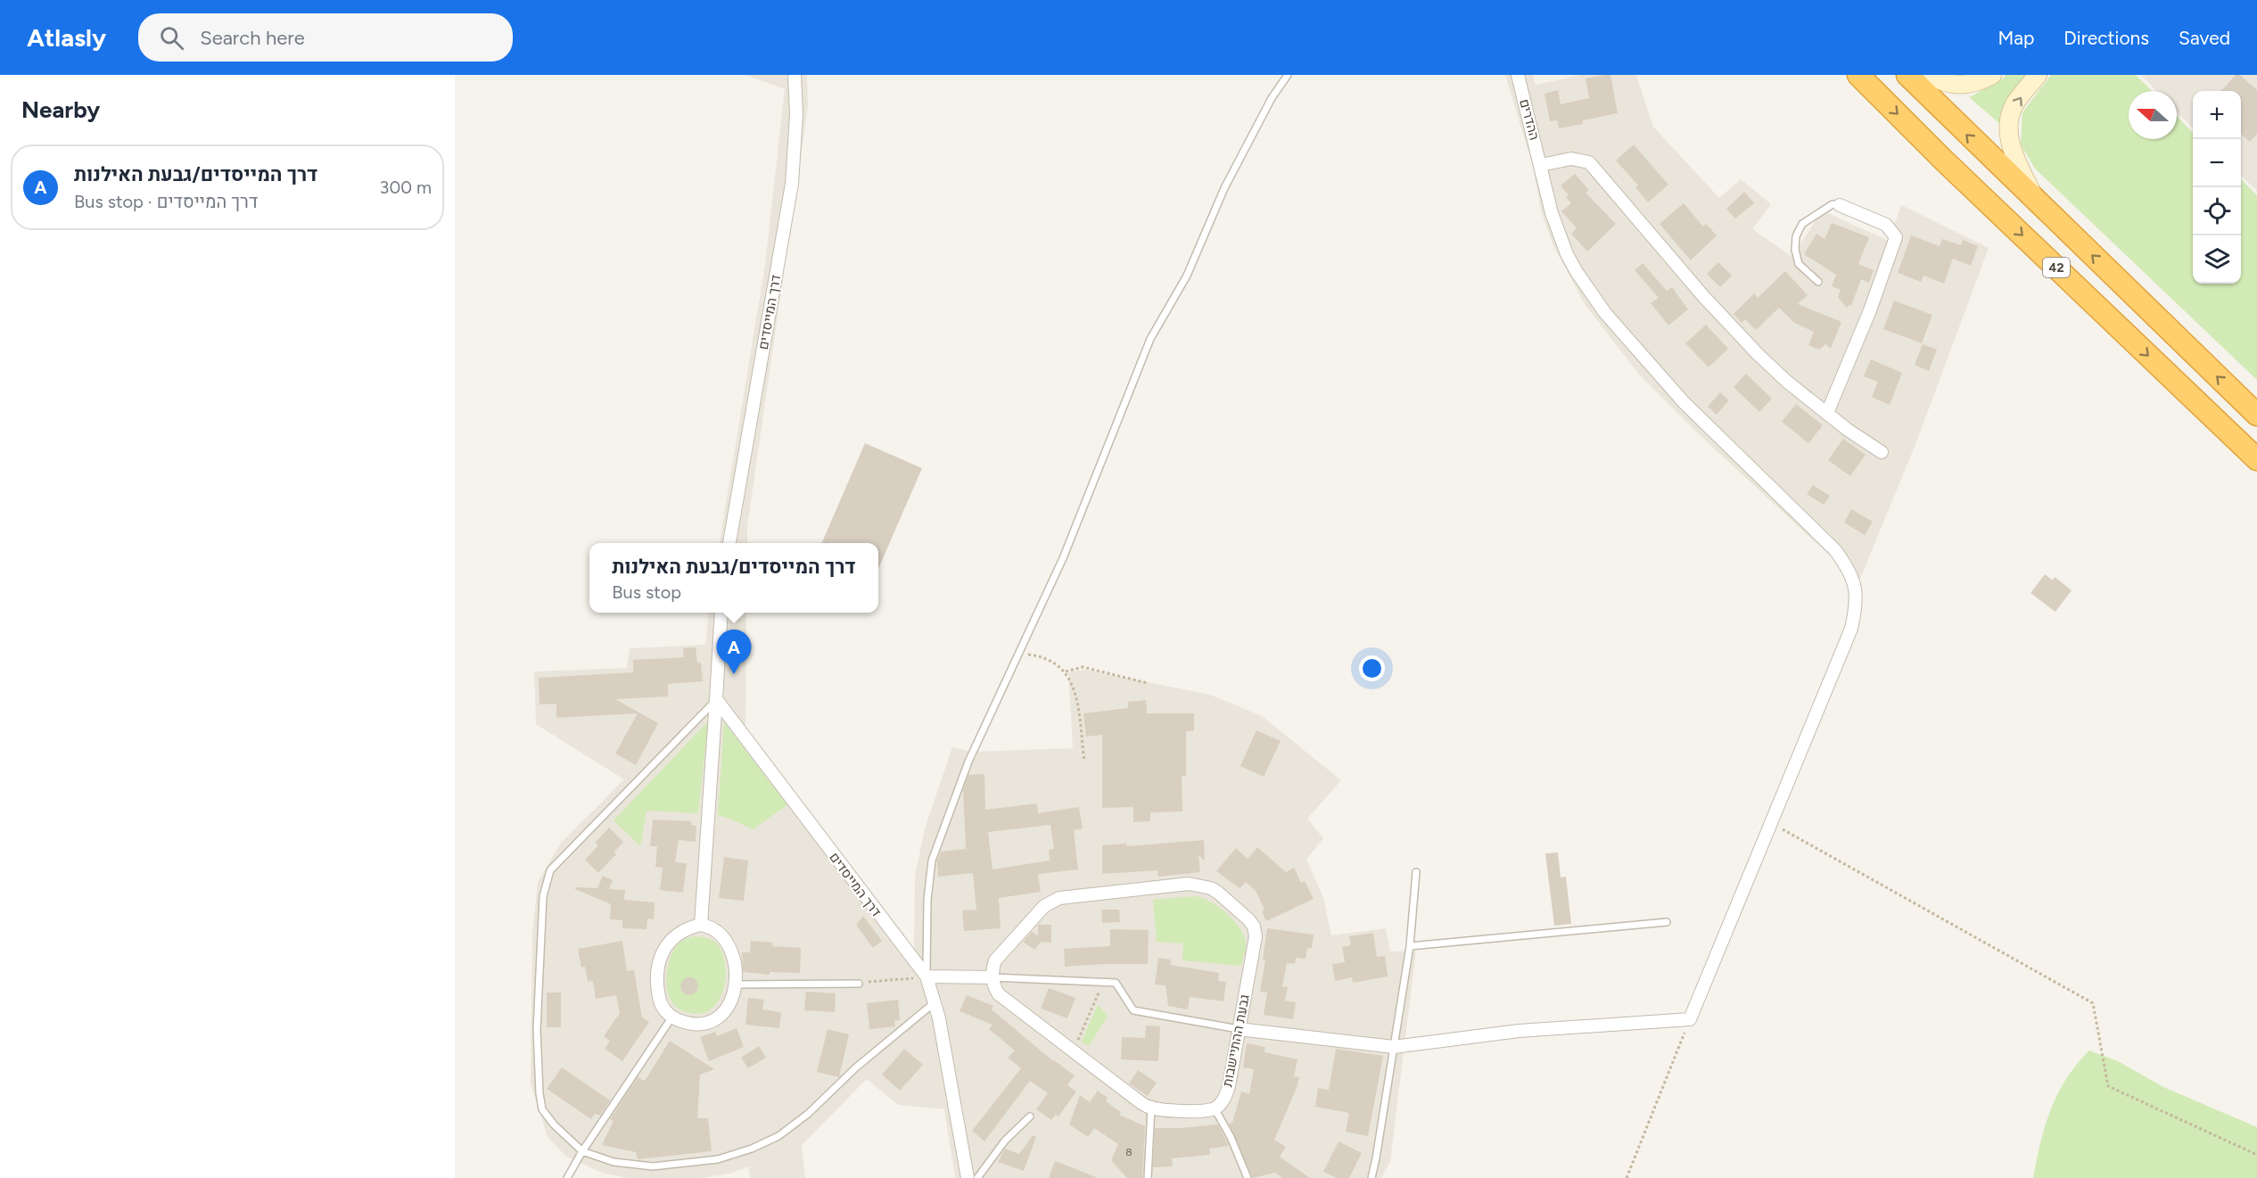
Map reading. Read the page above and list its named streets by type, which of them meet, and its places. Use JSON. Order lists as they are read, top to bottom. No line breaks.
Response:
{"streets":{"highway":["42"],"street":["ההדרים","דרך המייסדים","גבעת ההתיישבות"]},"house_numbers":["8"],"north":"left","page":{"header":"Atlasly","search":"Search here","nav":["Map","Directions","Saved"],"heading":"Nearby","map_buttons":["+","−"],"list":[{"mark":"A","name":"דרך המייסדים/גבעת האילנות","note":"Bus stop · דרך המייסדים","value":"300 m"}],"popup":["דרך המייסדים/גבעת האילנות","Bus stop"],"pins":"A"}}
